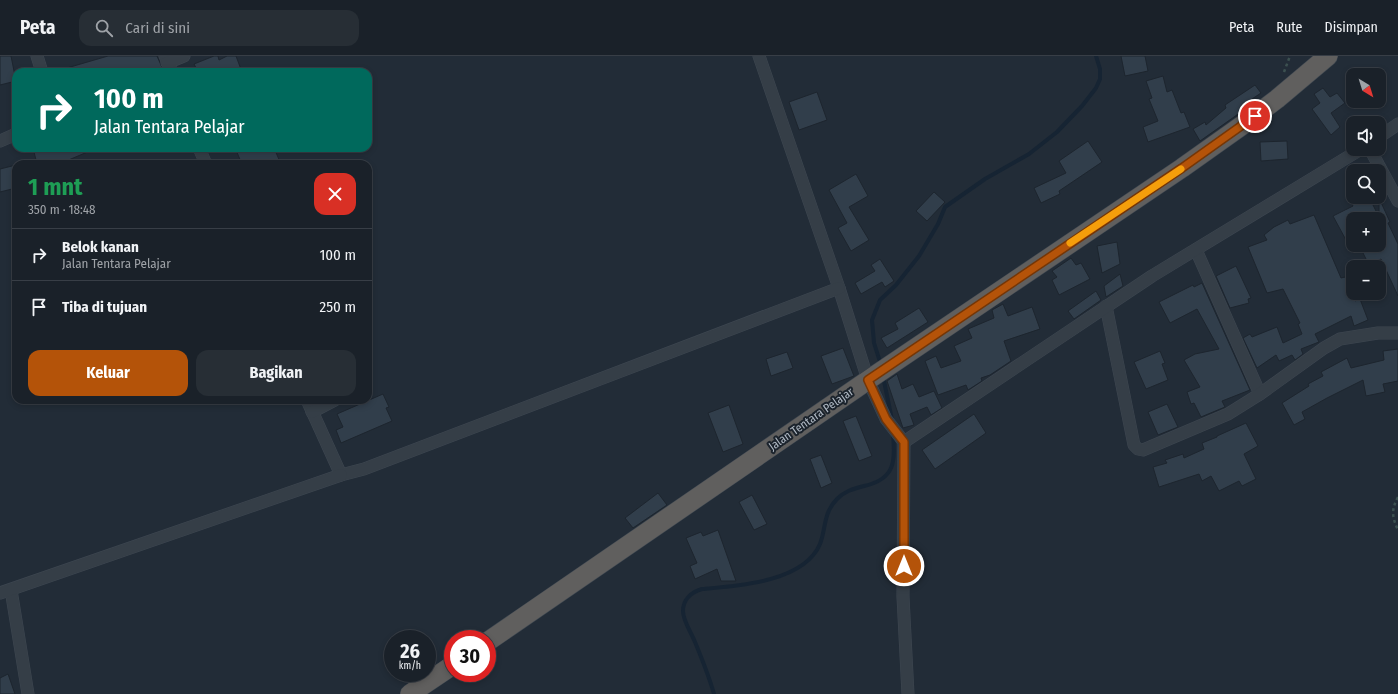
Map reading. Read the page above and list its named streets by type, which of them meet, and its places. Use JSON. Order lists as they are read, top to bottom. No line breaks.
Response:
{"streets":{"highway":["Jalan Tentara Pelajar"]},"north":"bottom right","page":{"header":"Peta","search":"Cari di sini","nav":["Peta","Rute","Disimpan"],"map_buttons":["+","−"],"turn":["100 m","Jalan Tentara Pelajar"],"heading":["1 mnt","350 m · 18:48"],"list":[{"name":"Belok kanan","note":"Jalan Tentara Pelajar","value":"100 m"},{"name":"Tiba di tujuan","value":"250 m"}],"buttons":["Keluar","Bagikan"],"speed":"26 km/h","limit":"30"}}
